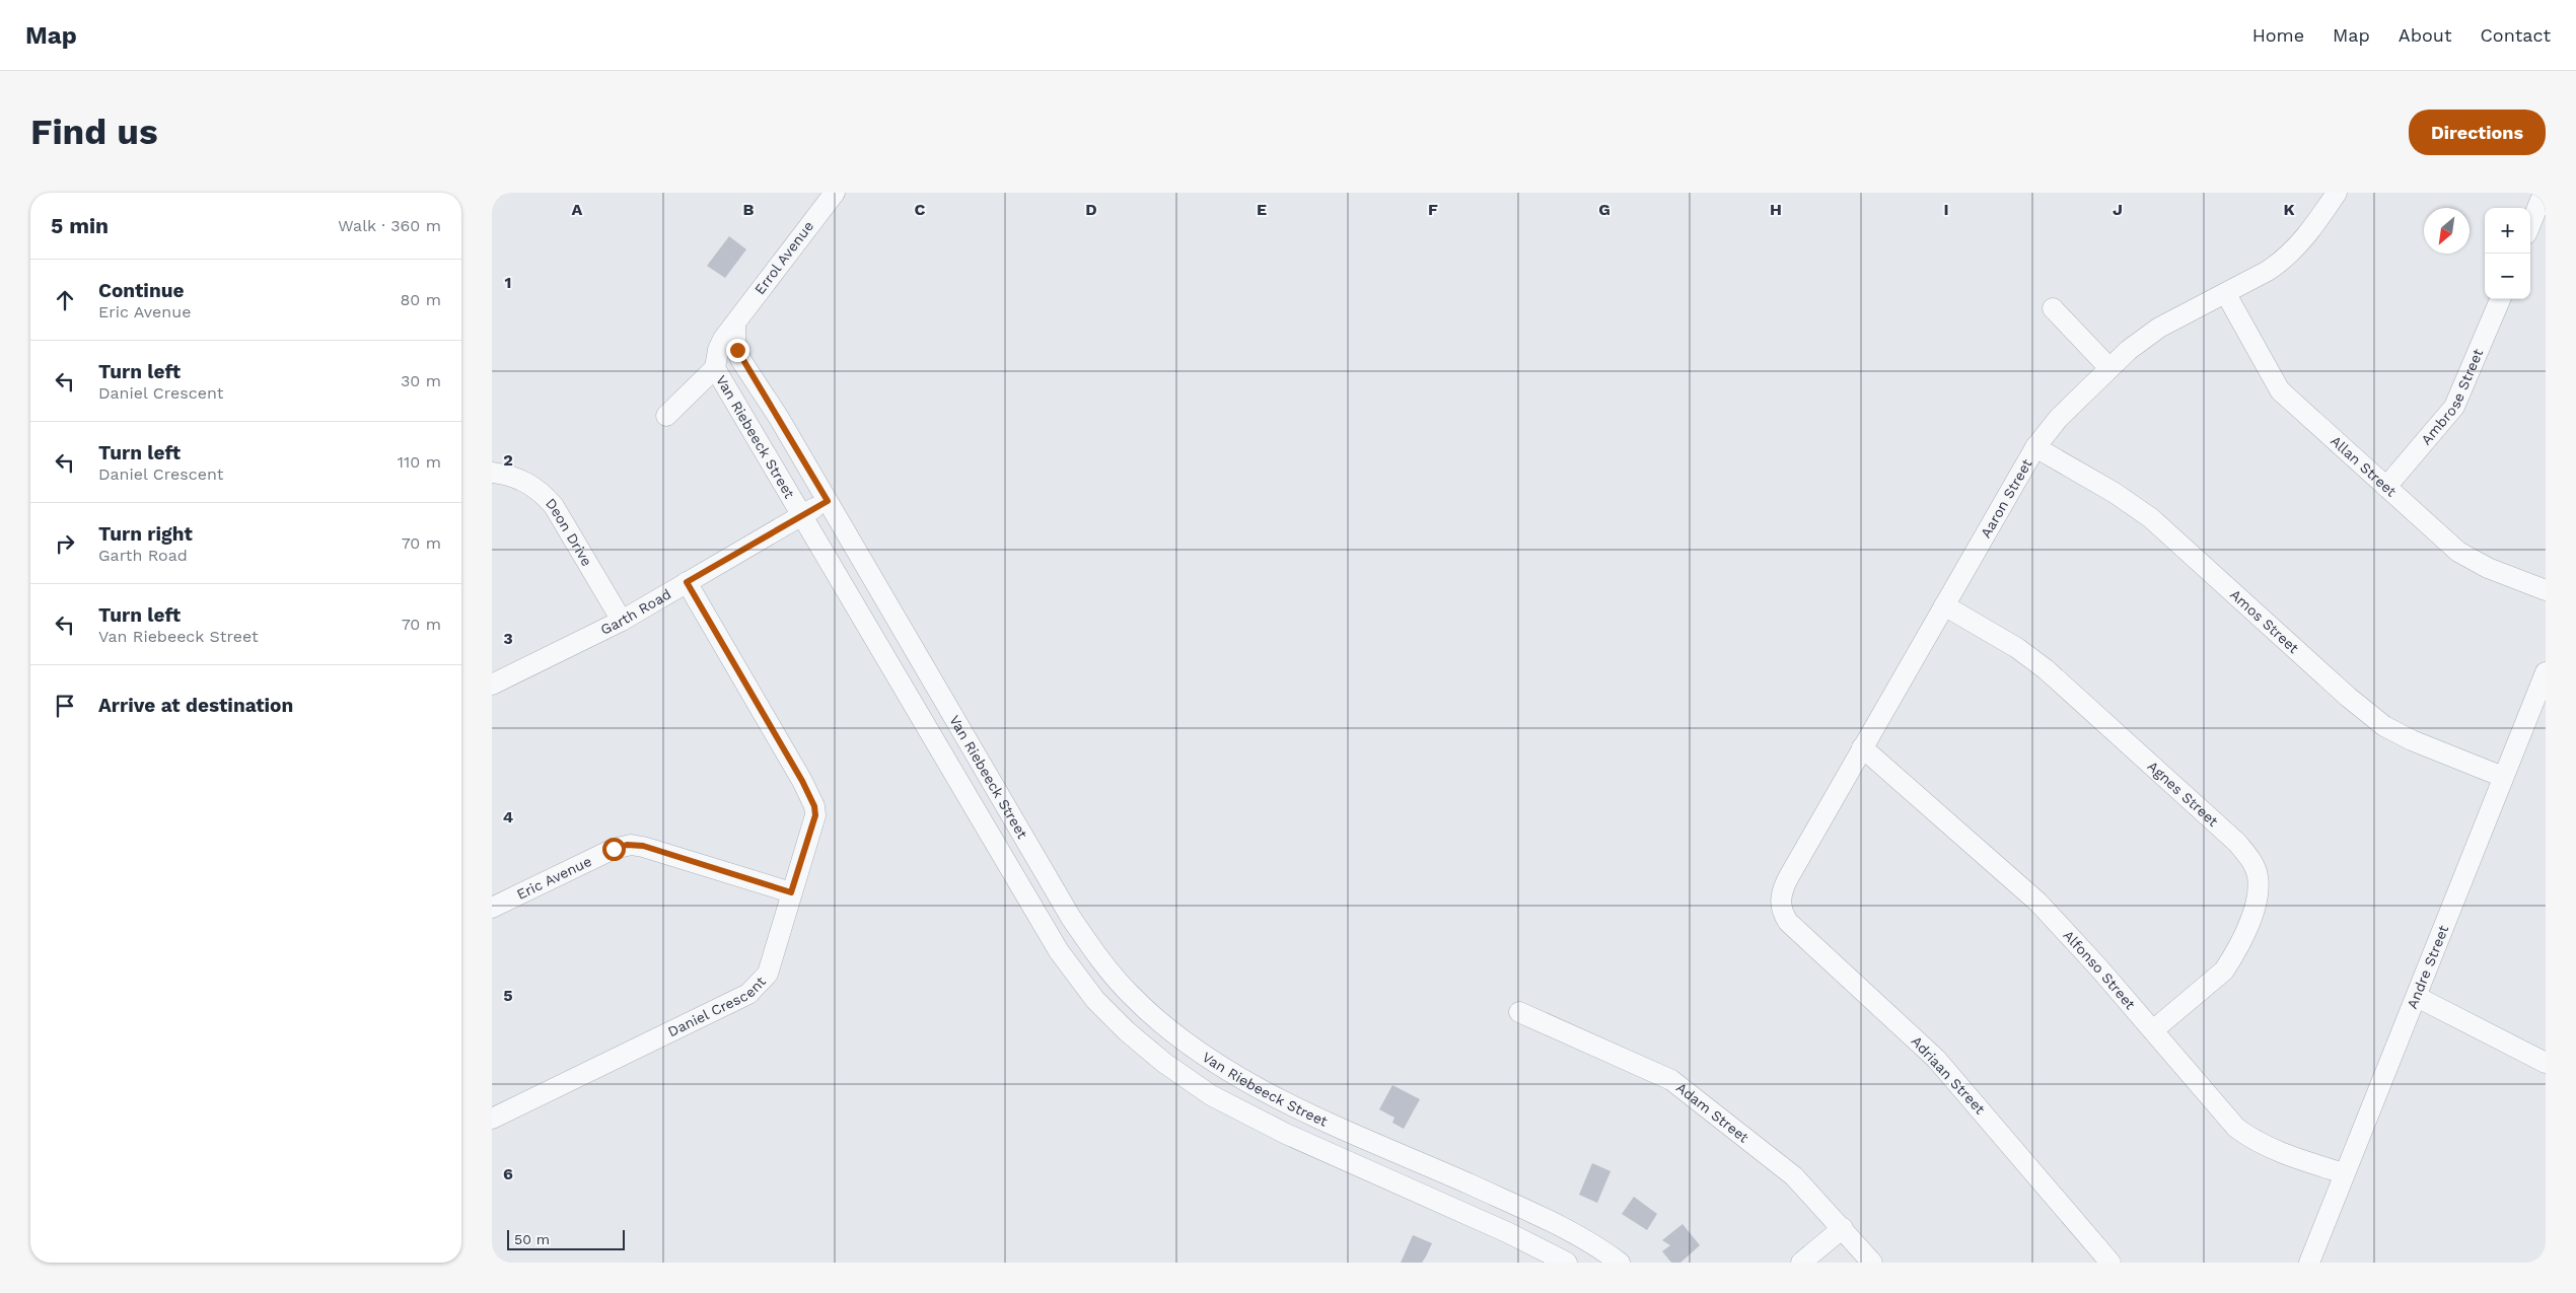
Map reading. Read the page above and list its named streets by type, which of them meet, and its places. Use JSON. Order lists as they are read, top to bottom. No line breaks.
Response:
{"streets":{"street":["Errol Avenue","Ambrose Street","Van Riebeeck Street","Allan Street","Aaron Street","Deon Drive","Garth Road","Amos Street","Agnes Street","Eric Avenue","Andre Street","Alfonso Street","Daniel Crescent","Adriaan Street","Adam Street"]},"crossings":[["Errol Avenue","Van Riebeeck Street"],["Ambrose Street","Allan Street"],["Van Riebeeck Street","Garth Road"],["Allan Street","Aaron Street"],["Aaron Street","Amos Street"],["Aaron Street","Agnes Street"],["Aaron Street","Alfonso Street"],["Aaron Street","Adriaan Street"],["Deon Drive","Garth Road"],["Garth Road","Daniel Crescent"],["Amos Street","Andre Street"],["Agnes Street","Alfonso Street"],["Eric Avenue","Daniel Crescent"],["Andre Street","Alfonso Street"]],"scale_bar":"50 m","north":"bottom left","page":{"header":"Map","nav":["Home","Map","About","Contact"],"buttons":"Directions","title":"Find us","heading":["5 min","Walk · 360 m"],"map_buttons":["+","−"],"list":[["Continue","Eric Avenue","80 m"],["Turn left","Daniel Crescent","30 m"],["Turn left","Daniel Crescent","110 m"],["Turn right","Garth Road","70 m"],["Turn left","Van Riebeeck Street","70 m"],"Arrive at destination"],"scale":"50 m"},"grid":{"columns":["A","B","C","D","E","F","G","H","I","J","K"],"rows":["1","2","3","4","5","6"]}}
